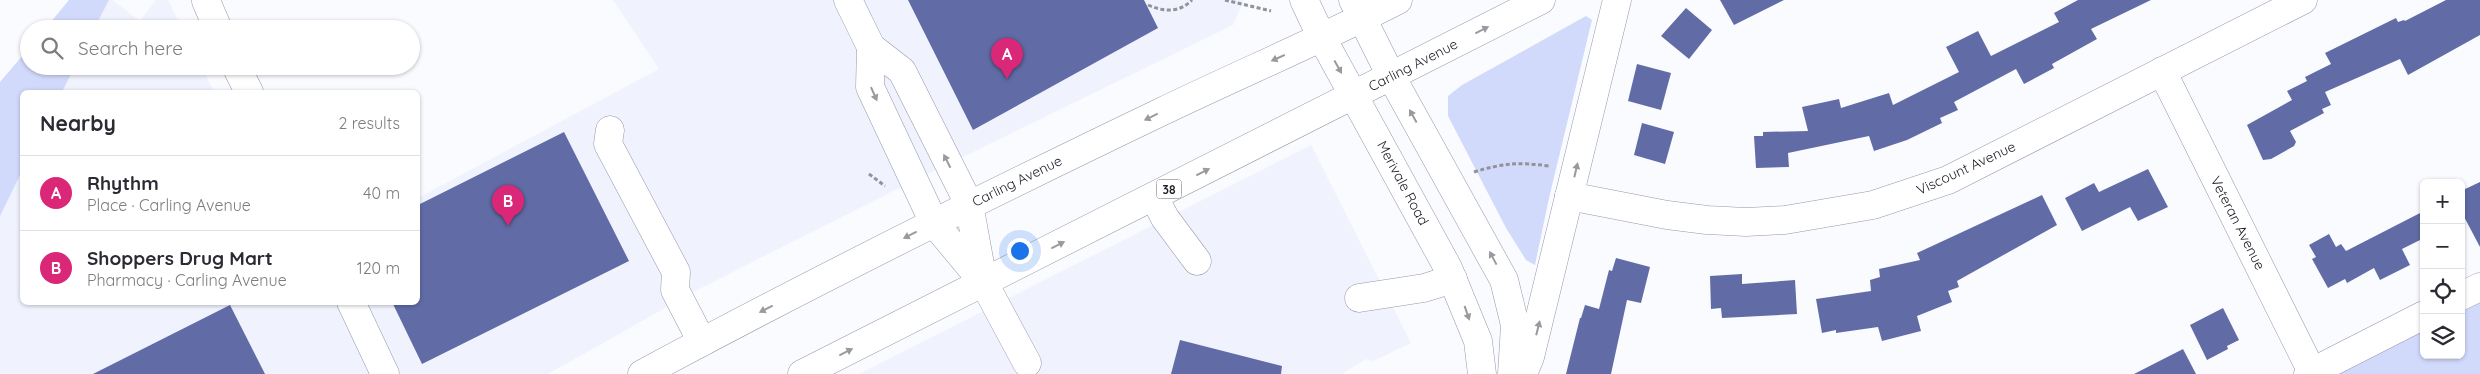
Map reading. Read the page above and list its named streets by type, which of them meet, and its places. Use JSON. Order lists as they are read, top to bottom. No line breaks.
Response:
{"streets":{"main road":["Carling Avenue","Viscount Avenue","Merivale Road","38","Veteran Avenue"]},"crossings":[["Carling Avenue","Merivale Road"],["Viscount Avenue","Veteran Avenue"]],"page":{"search":"Search here","pins":["A","B"],"heading":["Nearby","2 results"],"list":[{"mark":"A","name":"Rhythm","note":"Place · Carling Avenue","value":"40 m"},{"mark":"B","name":"Shoppers Drug Mart","note":"Pharmacy · Carling Avenue","value":"120 m"}],"map_buttons":["+","−"]}}
